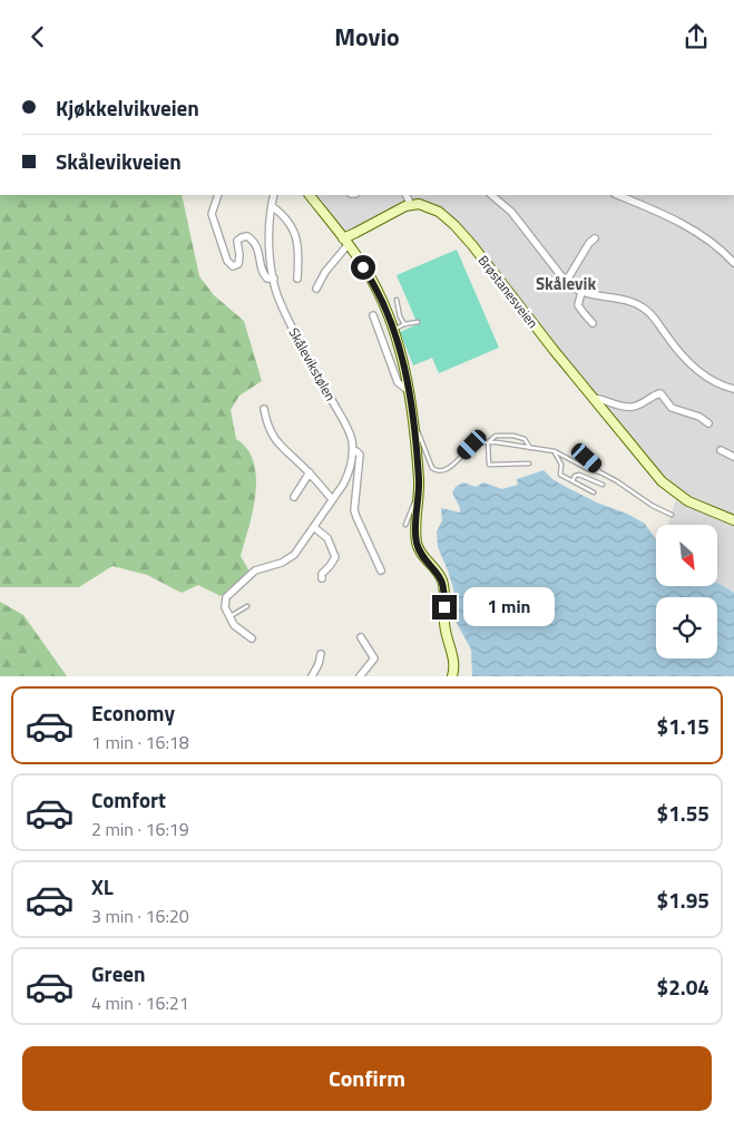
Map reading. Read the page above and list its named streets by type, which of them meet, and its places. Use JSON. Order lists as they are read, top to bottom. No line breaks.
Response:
{"streets":{"street":["Brøstanesveien","Skålevikstølen"]},"districts":["Skålevik"],"north":"bottom right","page":{"header":"Movio","banner":["Kjøkkelvikveien","Skålevikveien"],"bubble":"1 min","list":[{"name":"Economy","note":"1 min · 16:18","value":"$1.15"},{"name":"Comfort","note":"2 min · 16:19","value":"$1.55"},{"name":"XL","note":"3 min · 16:20","value":"$1.95"},{"name":"Green","note":"4 min · 16:21","value":"$2.04"}],"buttons":"Confirm"}}
